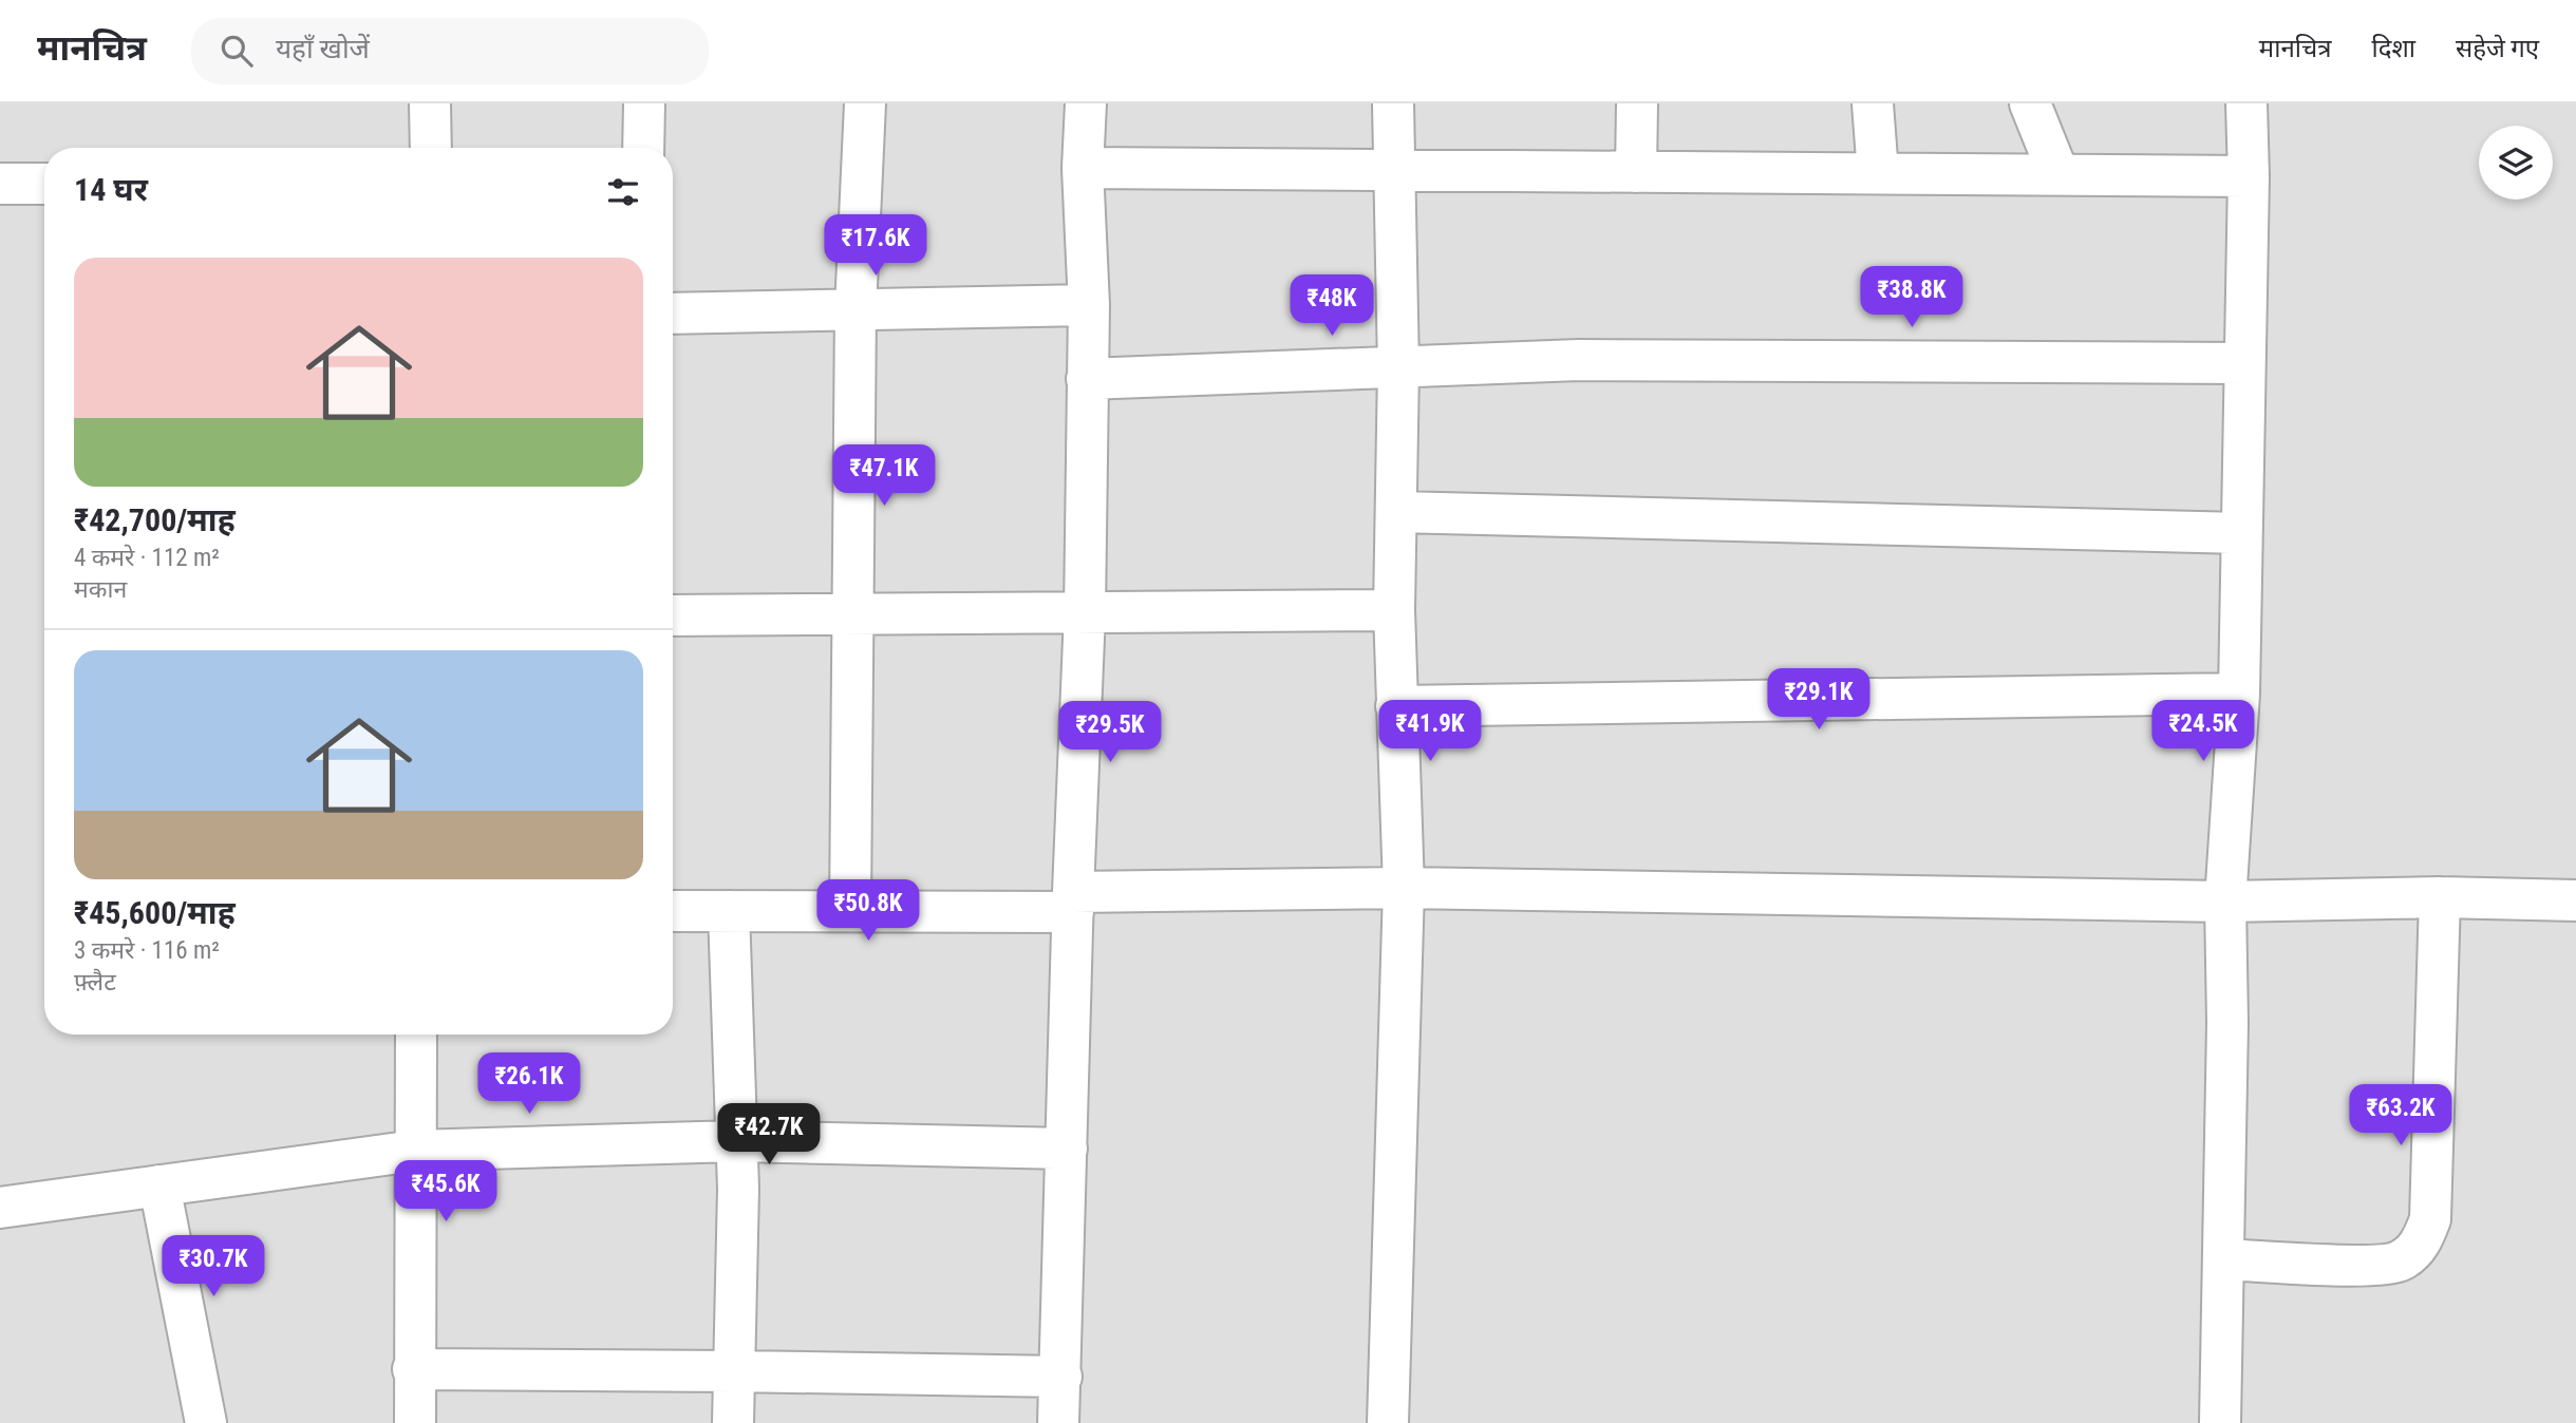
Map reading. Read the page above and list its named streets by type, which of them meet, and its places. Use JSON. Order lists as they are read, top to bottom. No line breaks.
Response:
{"page":{"header":"मानचित्र","search":"यहाँ खोजें","nav":["मानचित्र","दिशा","सहेजे गए"],"heading":"14 घर","price":["₹17.6K","₹38.8K","₹48K","₹47.1K","₹29.1K","₹41.9K","₹24.5K","₹29.5K","₹50.8K","₹26.1K","₹63.2K","₹42.7K","₹45.6K","₹30.7K"],"list":[{"name":"₹42,700/माह","note":"4 कमरे · 112 m² · मकान"},{"name":"₹45,600/माह","note":"3 कमरे · 116 m² · फ़्लैट"}]}}
